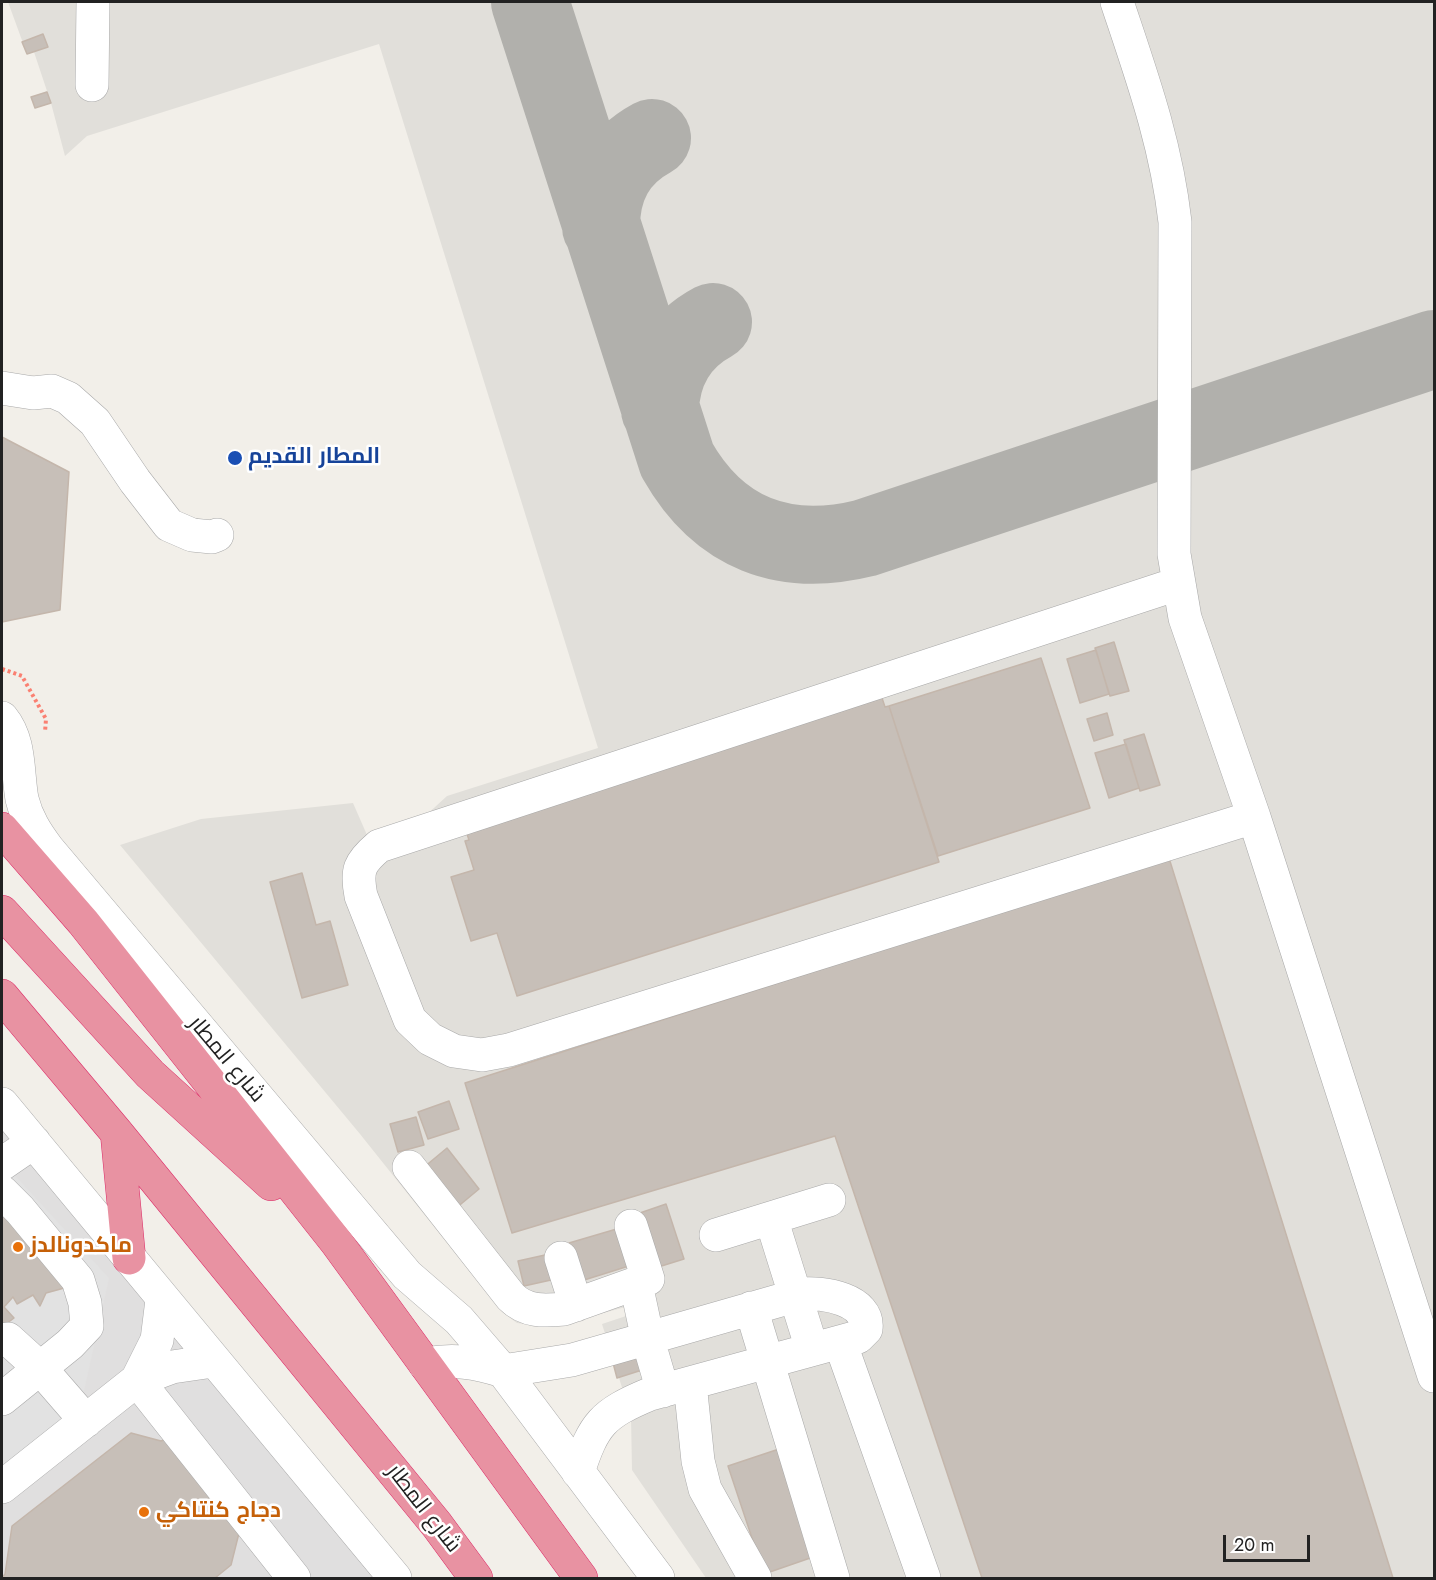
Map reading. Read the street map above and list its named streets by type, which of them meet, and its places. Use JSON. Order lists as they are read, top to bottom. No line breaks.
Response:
{"streets":{"highway":["شارع المطار"]},"places":["المطار القديم","ماكدونالدز","دجاج كنتاكي"],"scale_bar":"20 m"}
